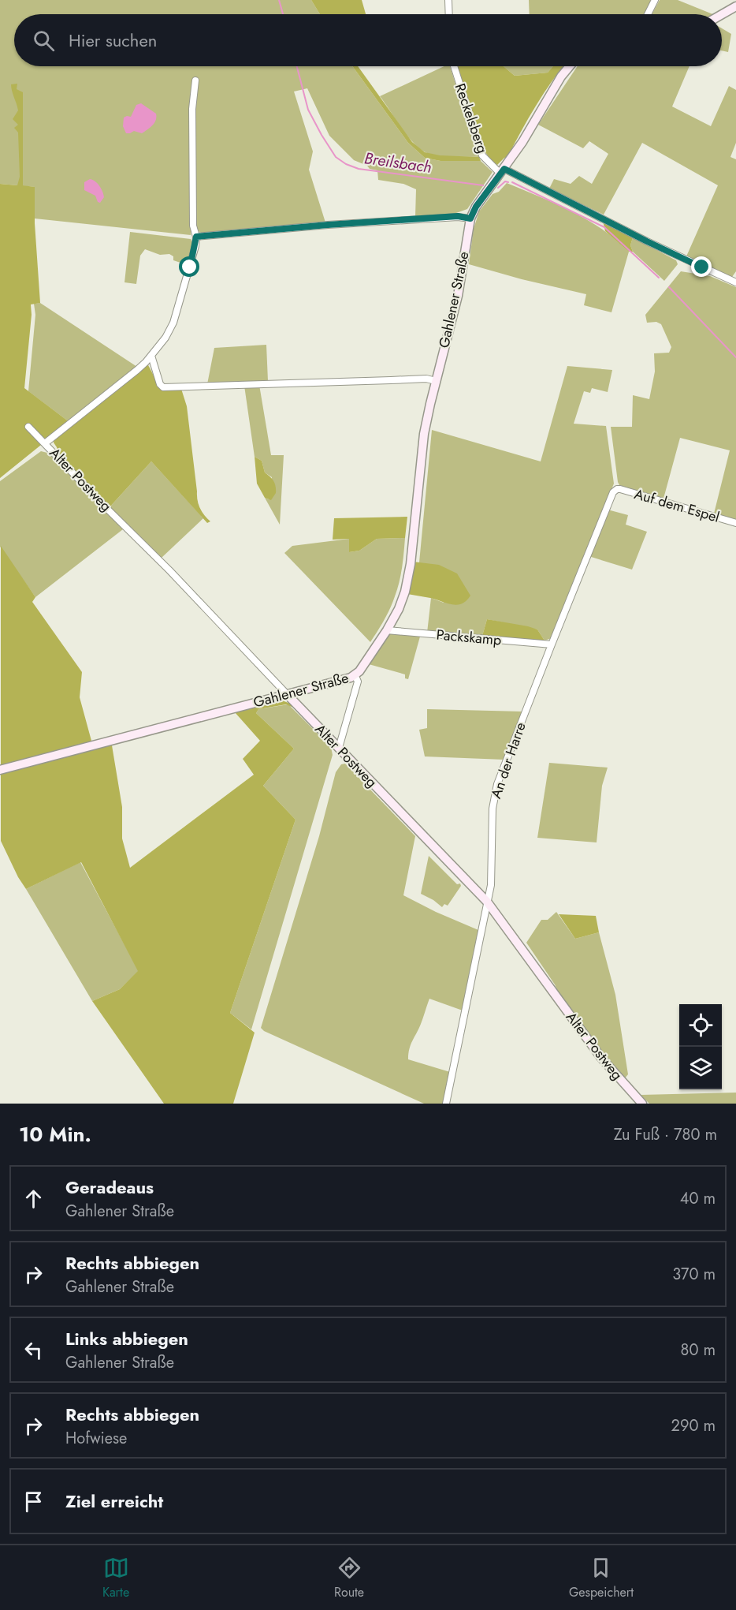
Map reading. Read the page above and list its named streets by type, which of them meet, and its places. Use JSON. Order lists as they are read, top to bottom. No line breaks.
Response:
{"streets":{"main road":["Gahlener Straße","Alter Postweg"],"street":["Reckelsberg","Auf dem Espel","Packskamp","An der Harre"]},"crossings":[["Reckelsberg","Gahlener Straße"],["Gahlener Straße","Alter Postweg"],["Gahlener Straße","Packskamp"],["Alter Postweg","An der Harre"],["Auf dem Espel","An der Harre"],["Packskamp","An der Harre"]],"water":["Breilsbach"],"page":{"search":"Hier suchen","heading":["10 Min.","Zu Fuß · 780 m"],"list":[["Geradeaus","Gahlener Straße","40 m"],["Rechts abbiegen","Gahlener Straße","370 m"],["Links abbiegen","Gahlener Straße","80 m"],["Rechts abbiegen","Hofwiese","290 m"],"Ziel erreicht"],"nav":["Karte","Route","Gespeichert"]}}
